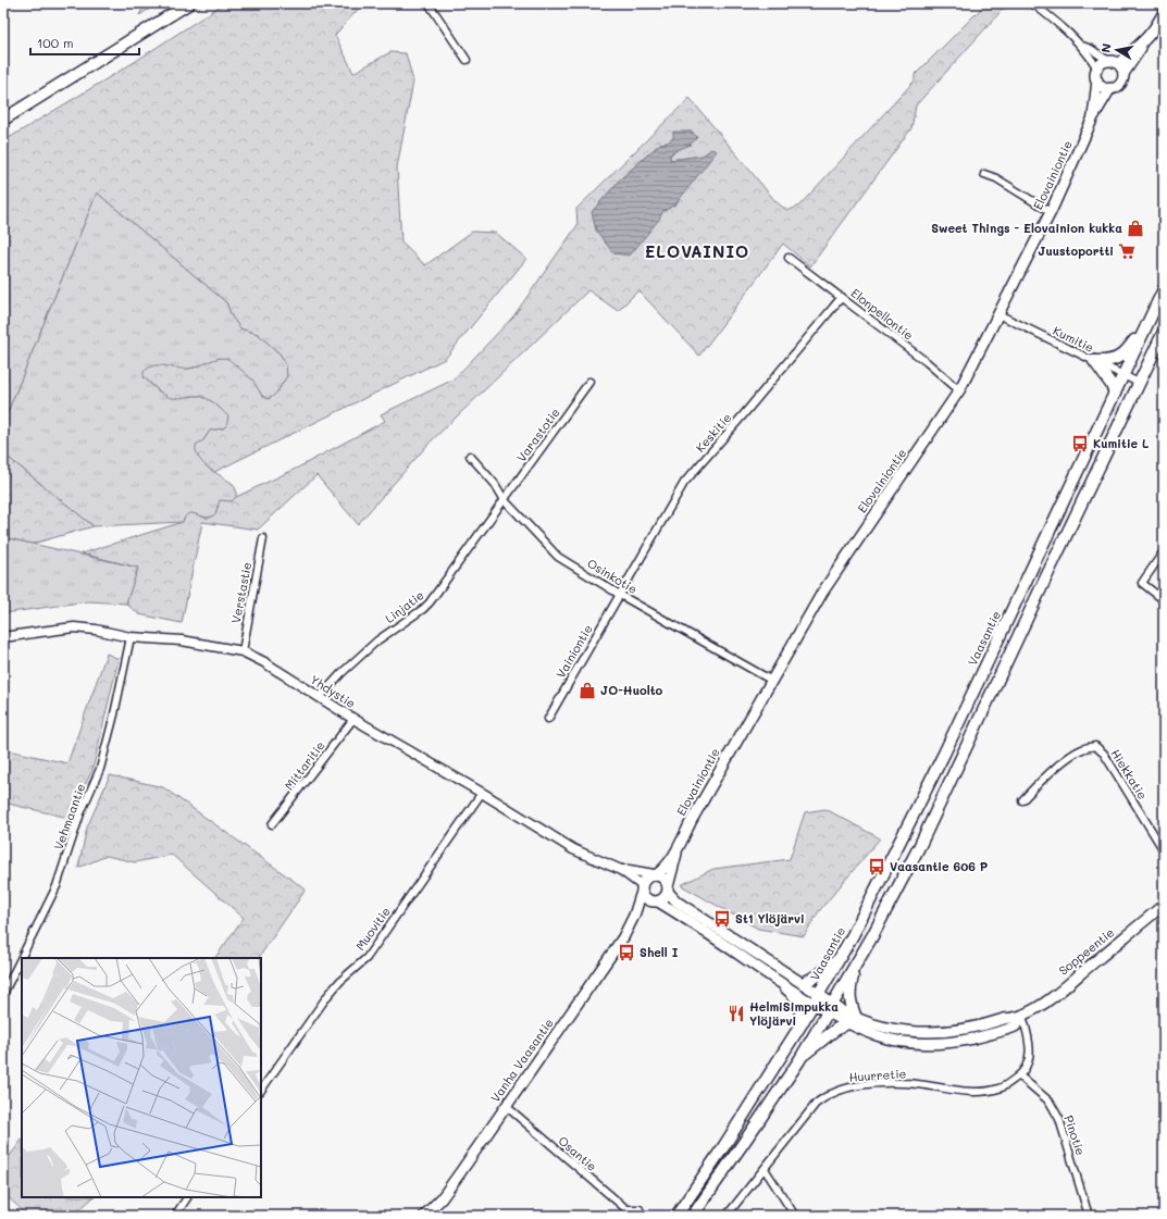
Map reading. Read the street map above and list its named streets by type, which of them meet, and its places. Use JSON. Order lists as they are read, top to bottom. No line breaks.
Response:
{"streets":{"main road":["Elovainiontie","Vaasantie","Soppeentie","Vanha Vaasantie"],"street":["Elonpellontie","Kumitie","Keskitie","Varastotie","Osinkotie","Verstastie","Linjatie","Vainiontie","Yhdystie","Mittaritie","Hiekkatie","Vehmaantie","Muovitie","Huurretie","Pinotie","Osantie"]},"crossings":[["Elovainiontie","Elonpellontie"],["Elovainiontie","Kumitie"],["Elovainiontie","Osinkotie"],["Elovainiontie","Yhdystie"],["Elovainiontie","Vanha Vaasantie"],["Elonpellontie","Keskitie"],["Kumitie","Vaasantie"],["Keskitie","Osinkotie"],["Keskitie","Vainiontie"],["Varastotie","Osinkotie"],["Varastotie","Linjatie"],["Osinkotie","Linjatie"],["Osinkotie","Vainiontie"],["Verstastie","Yhdystie"],["Linjatie","Yhdystie"],["Vaasantie","Soppeentie"],["Yhdystie","Mittaritie"],["Yhdystie","Vehmaantie"],["Yhdystie","Muovitie"],["Yhdystie","Vanha Vaasantie"],["Soppeentie","Huurretie"],["Vanha Vaasantie","Osantie"],["Huurretie","Pinotie"]],"districts":["ELOVAINIO"],"places":{"shop":["Sweet Things - Elovainion kukka","JO-Huolto"],"supermarket":["Juustoportti"],"bus stop":["Kumitie L","Vaasantie 606 P","St1 Ylöjärvi","Shell I"],"restaurant":["HelmiSimpukka Ylöjärvi"]},"scale_bar":"100 m","north":"left"}
